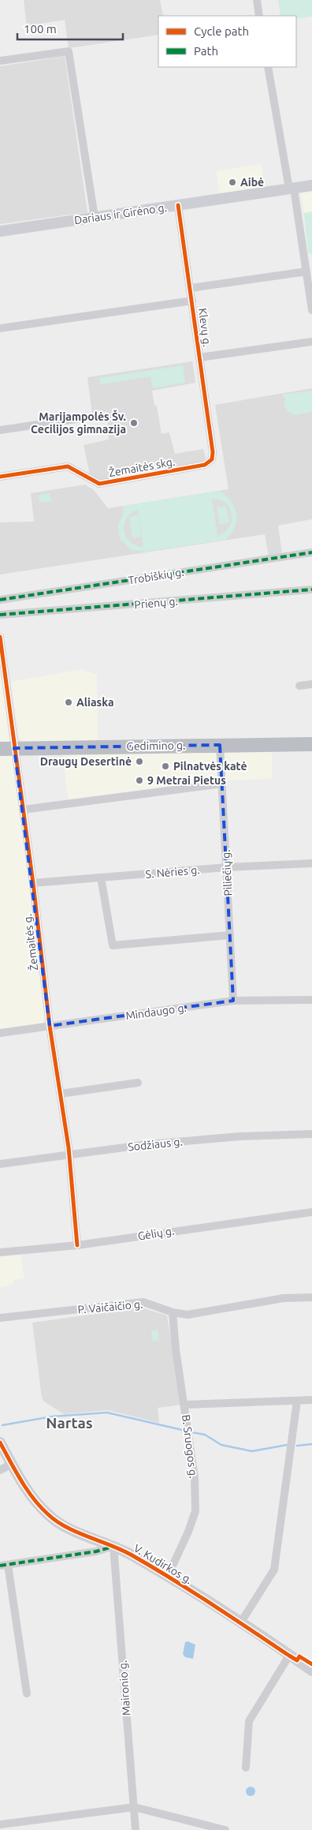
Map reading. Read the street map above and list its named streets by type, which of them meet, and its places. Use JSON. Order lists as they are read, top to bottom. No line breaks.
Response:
{"streets":{"highway":["Gedimino g."],"main road":["Dariaus ir Girėno g.","V. Kudirkos g."],"street":["Klevų g.","Žemaitės skg.","Trobiškių g.","Prienų g.","S. Nėries g.","Piliečių g.","Žemaitės g.","Mindaugo g.","Sodžiaus g.","Gėlių g.","P. Vaičaičio g.","B. Sruogos g.","Maironio g."]},"crossings":[["Dariaus ir Girėno g.","Klevų g."],["Klevų g.","Žemaitės skg."],["Gedimino g.","Piliečių g."],["Gedimino g.","Žemaitės g."],["S. Nėries g.","Piliečių g."],["S. Nėries g.","Žemaitės g."],["Piliečių g.","Mindaugo g."],["Žemaitės g.","Mindaugo g."],["Žemaitės g.","Sodžiaus g."],["Žemaitės g.","Gėlių g."],["P. Vaičaičio g.","B. Sruogos g."],["B. Sruogos g.","V. Kudirkos g."],["V. Kudirkos g.","Maironio g."]],"districts":["Nartas"],"places":["Aibė","Marijampolės Šv. Cecilijos gimnazija","Aliaska","Draugų Desertinė","Pilnatvės katė","9 Metrai Pietus"],"legend":["Cycle path","Path"],"scale_bar":"100 m"}
